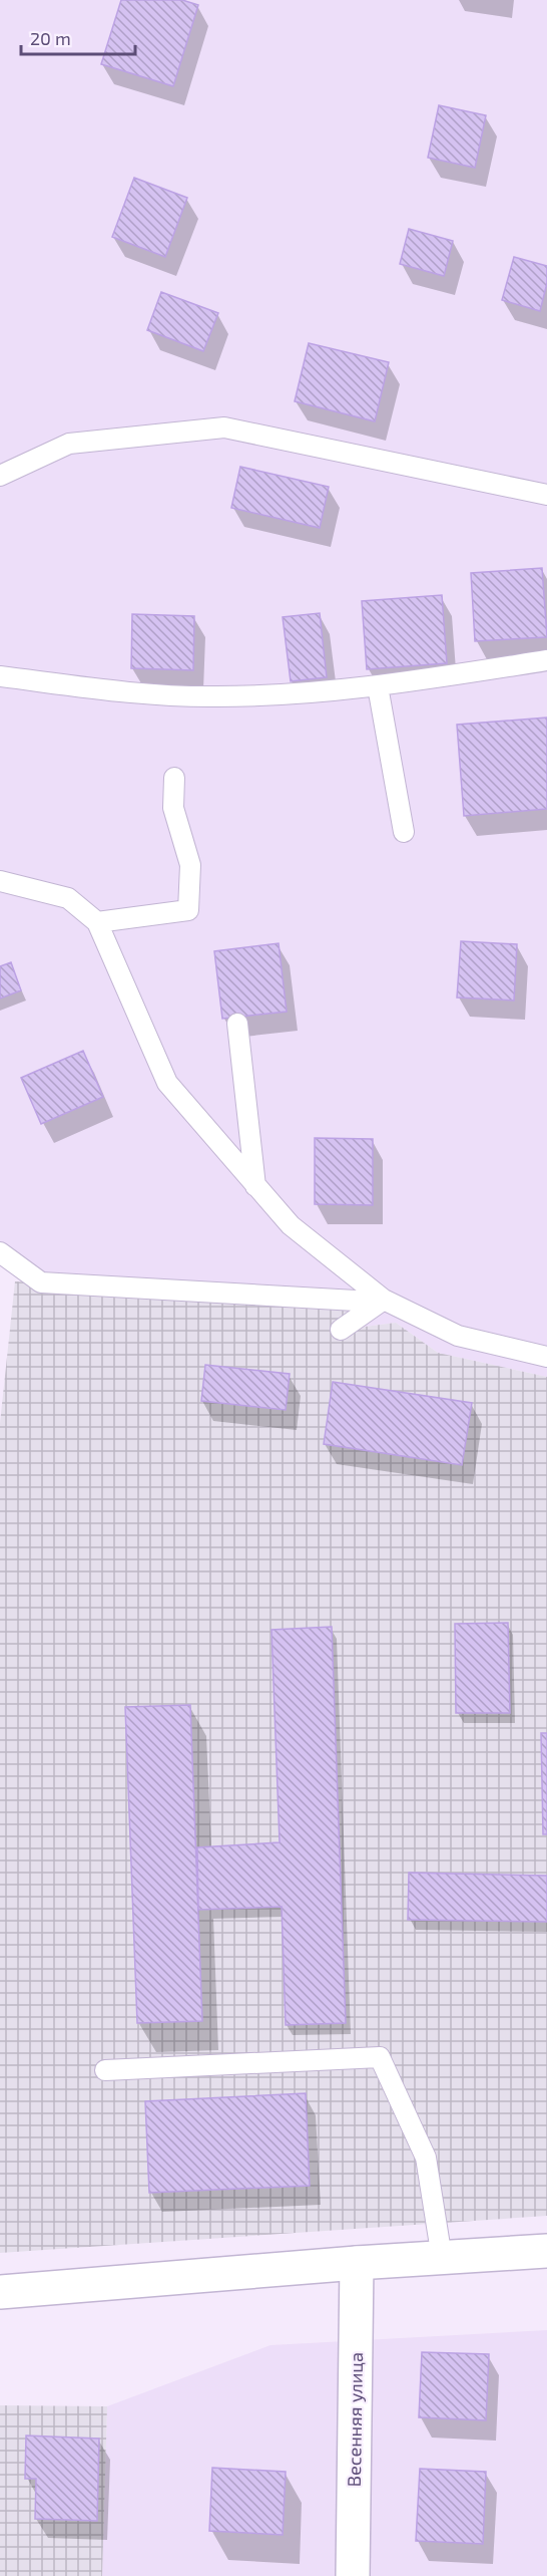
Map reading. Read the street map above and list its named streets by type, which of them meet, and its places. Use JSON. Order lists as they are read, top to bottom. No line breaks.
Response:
{"streets":{"street":["Весенняя улица"]},"scale_bar":"20 m"}
